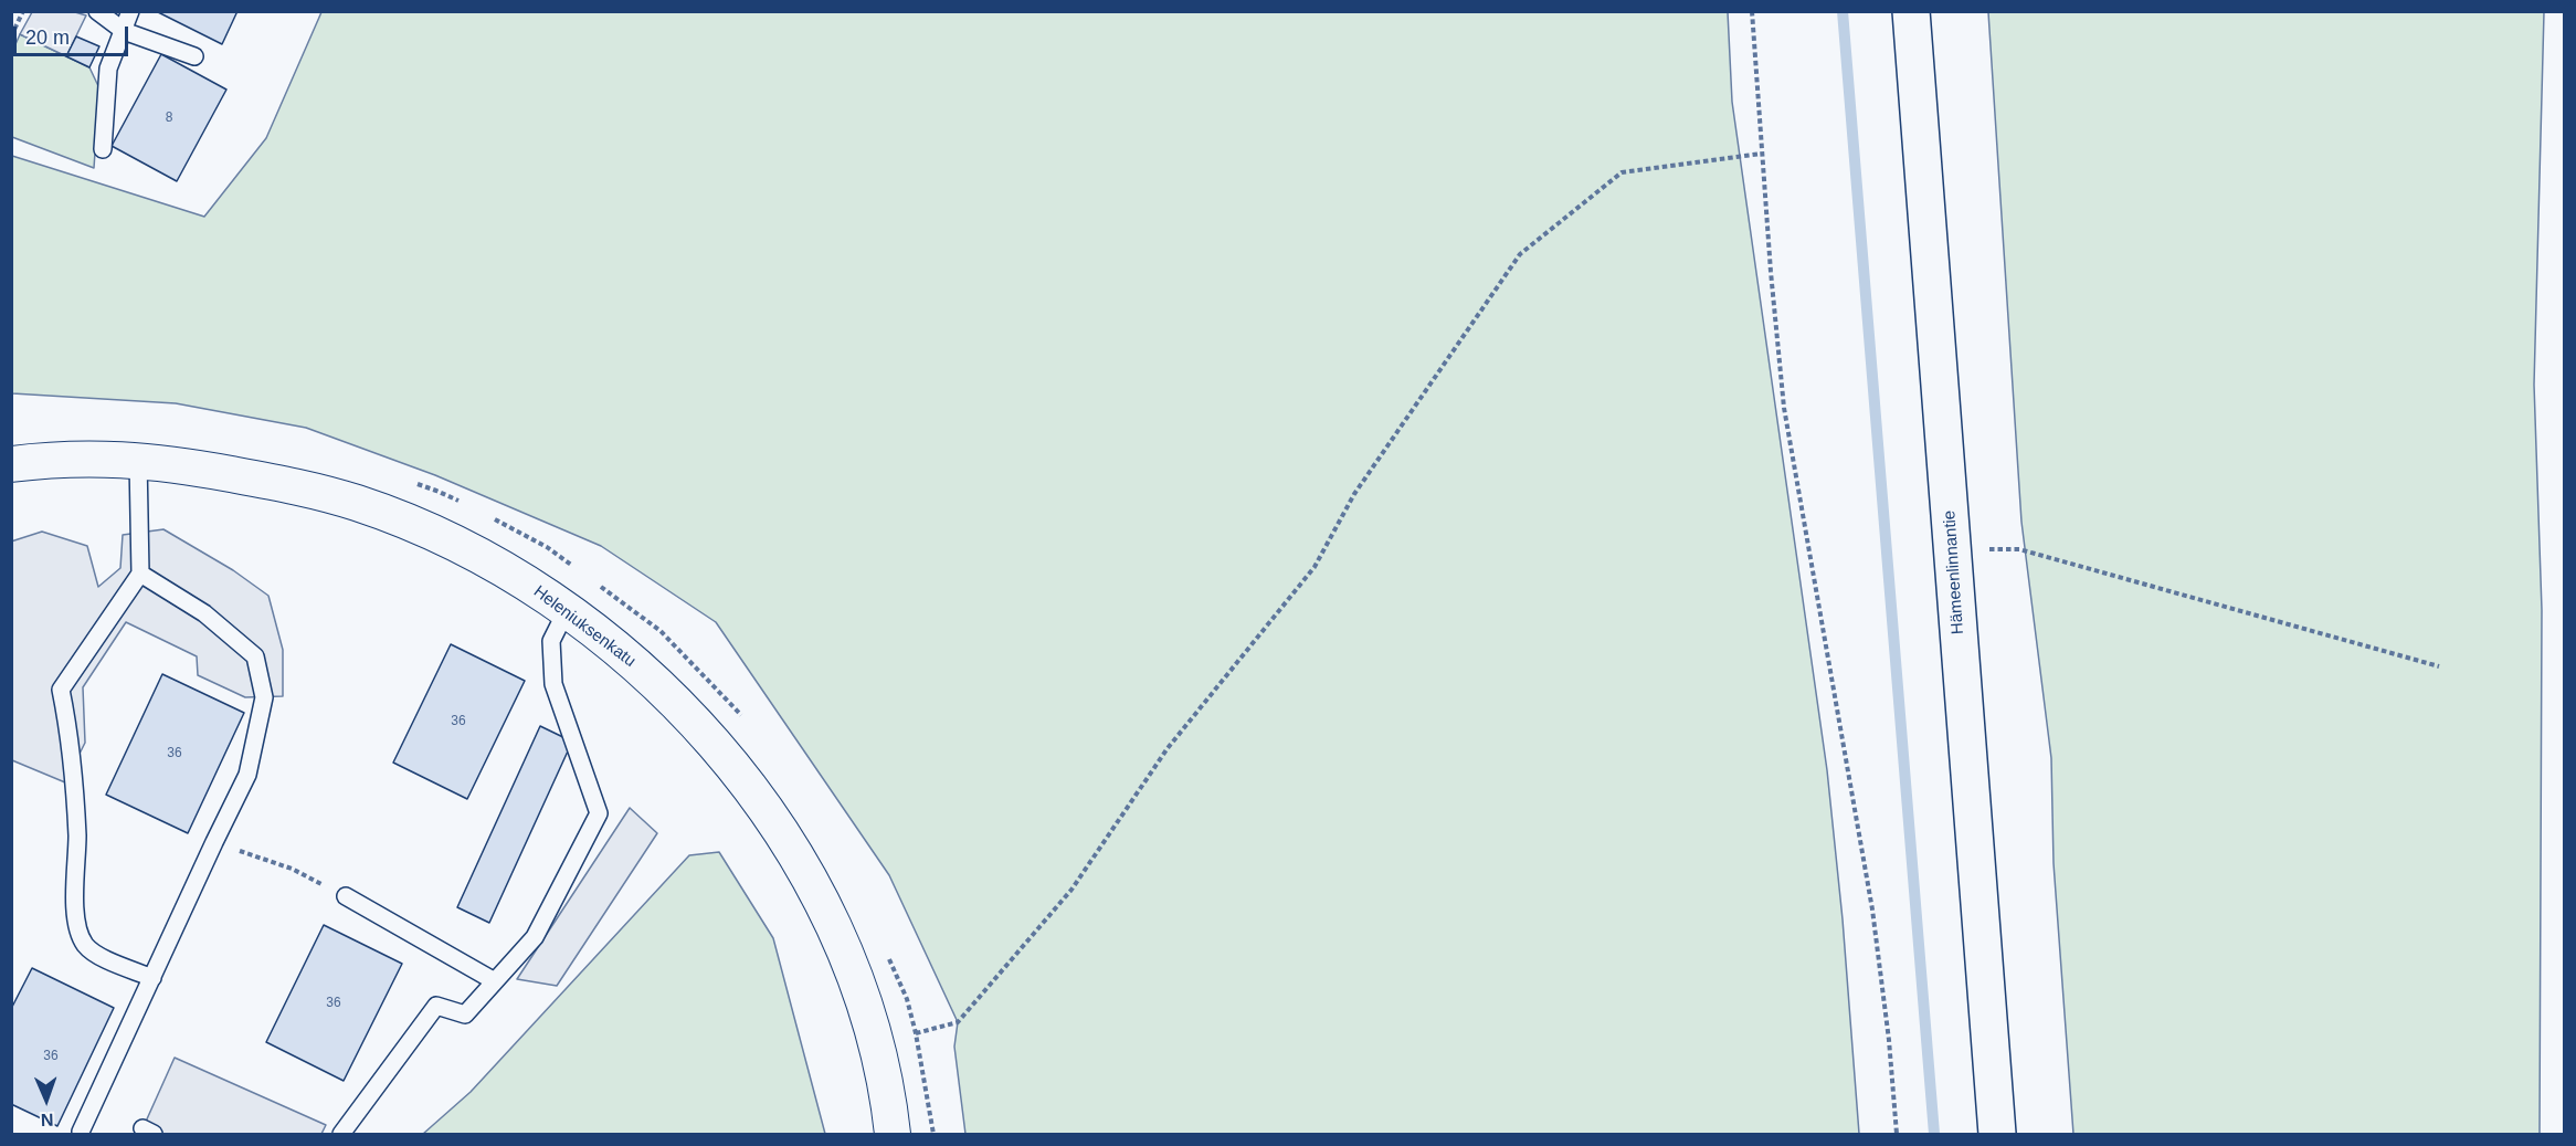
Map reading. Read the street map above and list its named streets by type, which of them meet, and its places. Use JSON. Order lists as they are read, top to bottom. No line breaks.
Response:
{"streets":{"main road":["Hämeenlinnantie"],"street":["Heleniuksenkatu"]},"house_numbers":["8","36","36","36","36"],"scale_bar":"20 m","north":"bottom"}
